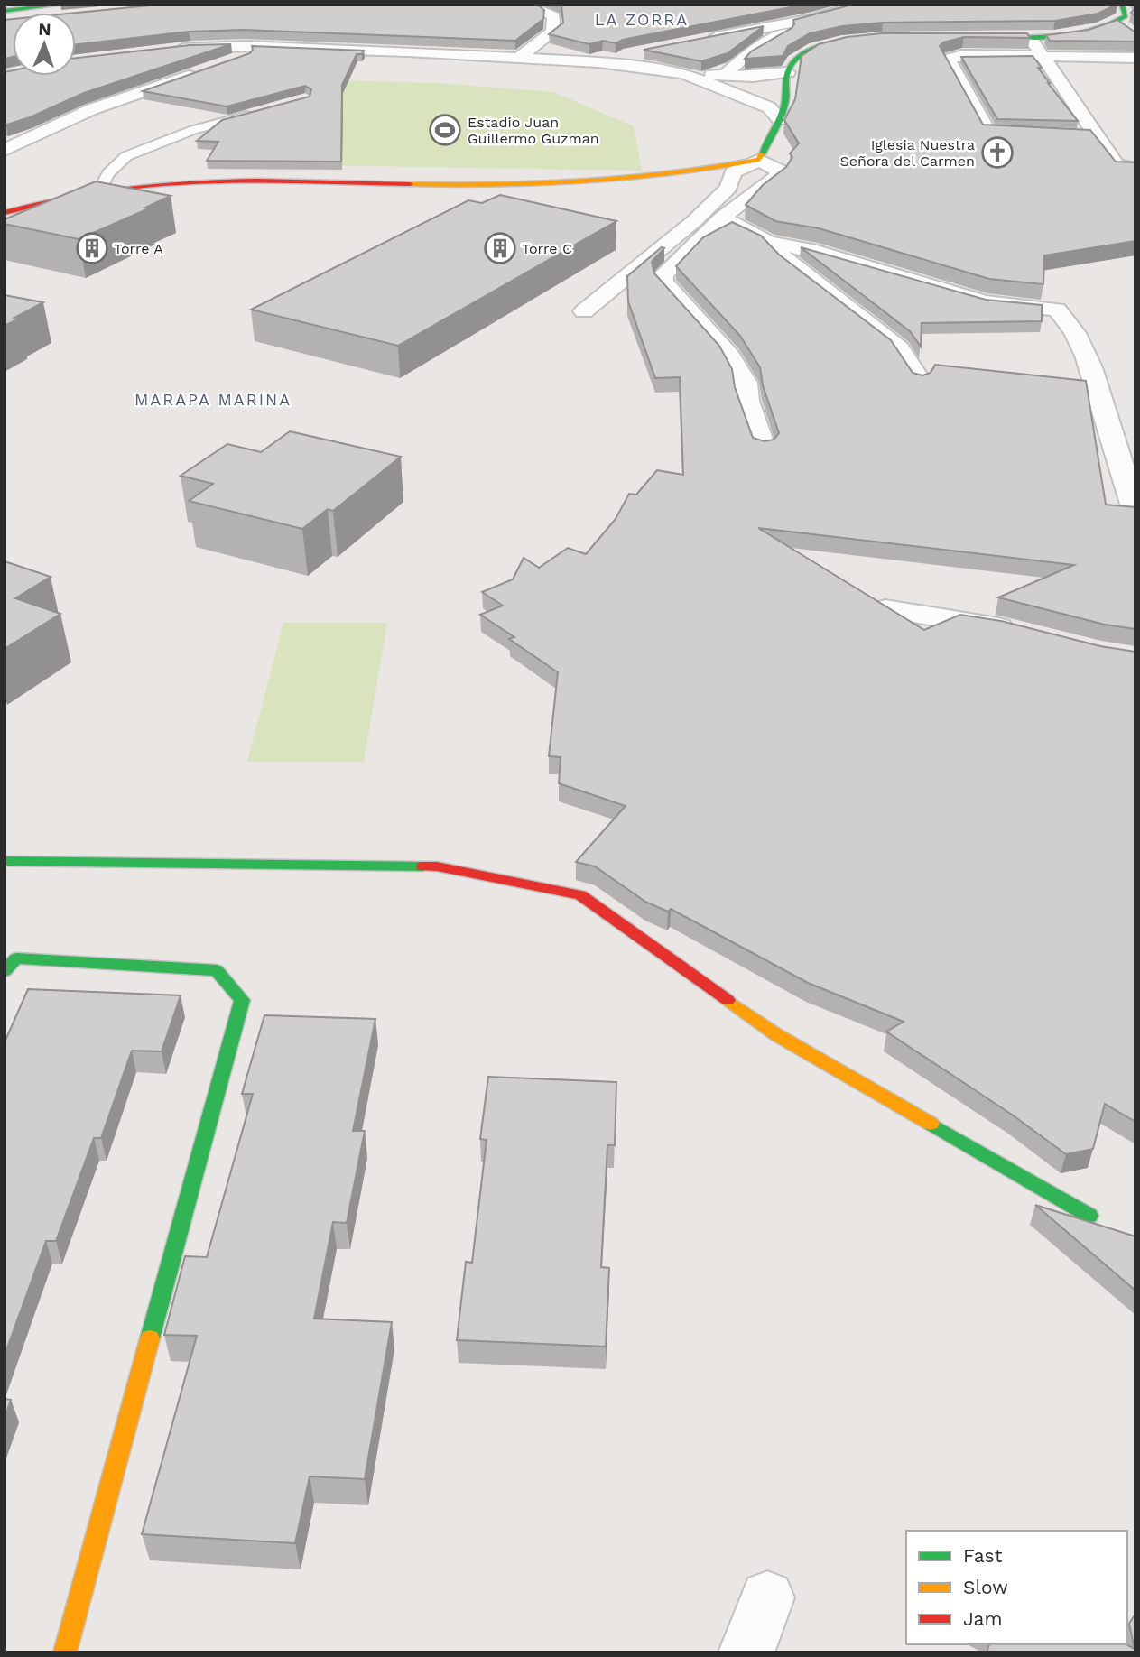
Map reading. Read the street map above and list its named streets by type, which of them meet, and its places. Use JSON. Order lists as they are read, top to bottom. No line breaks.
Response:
{"districts":["LA ZORRA","MARAPA MARINA"],"places":{"sports":["Estadio Juan Guillermo Guzman"],"church":["Iglesia Nuestra Señora del Carmen"],"building":["Torre A","Torre C"]},"legend":["Fast","Slow","Jam"],"north":"top"}
